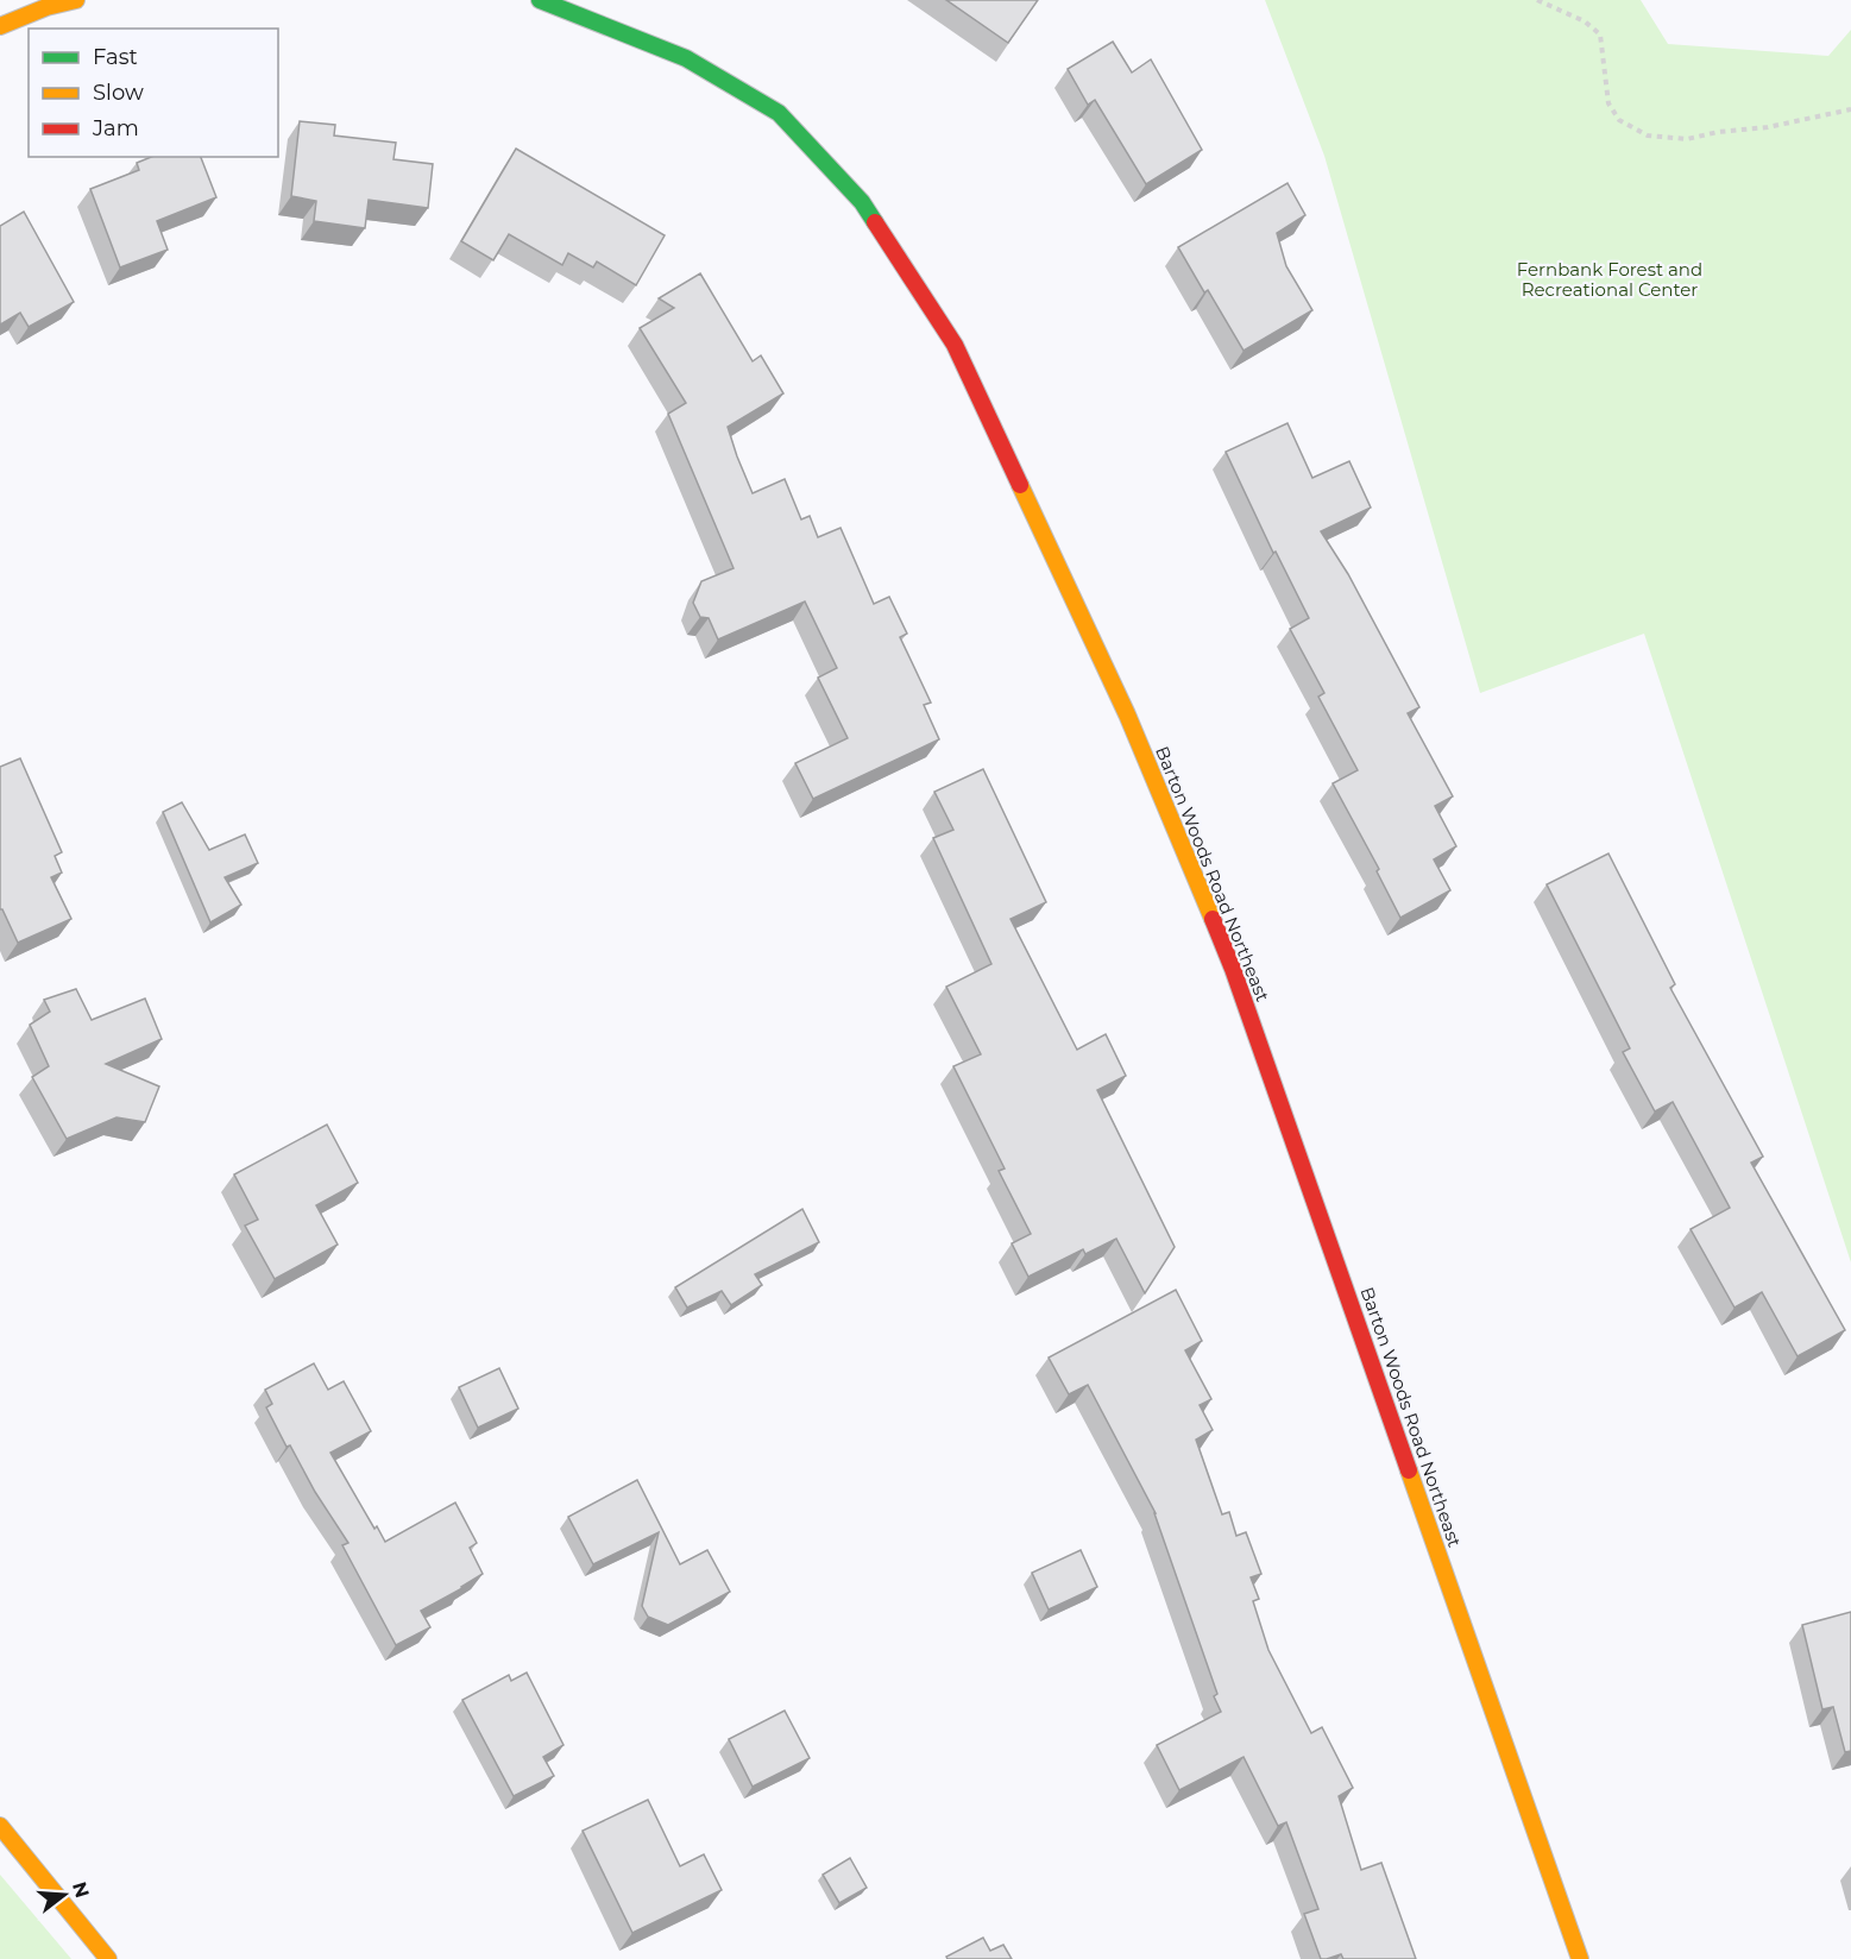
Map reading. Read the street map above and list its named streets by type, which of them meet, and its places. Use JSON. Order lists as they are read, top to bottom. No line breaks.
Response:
{"streets":{"street":["Barton Woods Road Northeast"]},"parks":["Fernbank Forest and Recreational Center"],"legend":["Fast","Slow","Jam"],"north":"right"}
